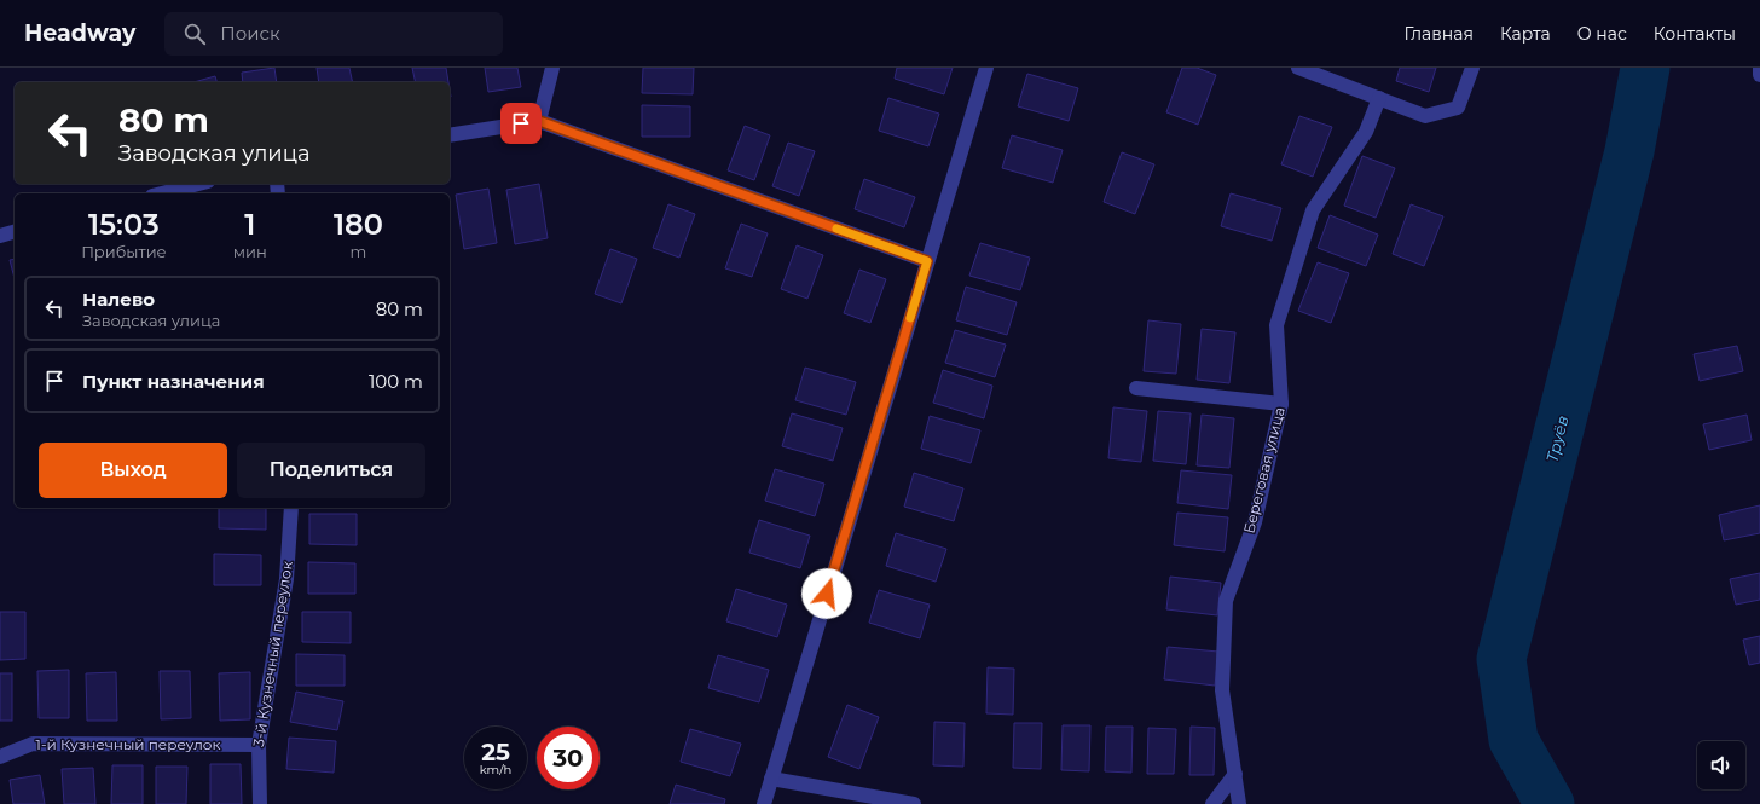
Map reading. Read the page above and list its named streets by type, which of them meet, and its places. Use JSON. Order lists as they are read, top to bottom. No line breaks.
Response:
{"streets":{"street":["Береговая улица","3-й Кузнечный переулок","1-й Кузнечный переулок"]},"crossings":[["3-й Кузнечный переулок","1-й Кузнечный переулок"]],"water":["Труёв"],"page":{"header":"Headway","search":"Поиск","nav":["Главная","Карта","О нас","Контакты"],"turn":["80 m","Заводская улица"],"eta":["15:03","Прибытие","1","мин","180","m"],"list":[{"name":"Налево","note":"Заводская улица","value":"80 m"},{"name":"Пункт назначения","value":"100 m"}],"buttons":["Выход","Поделиться"],"speed":"25 km/h","limit":"30"}}
